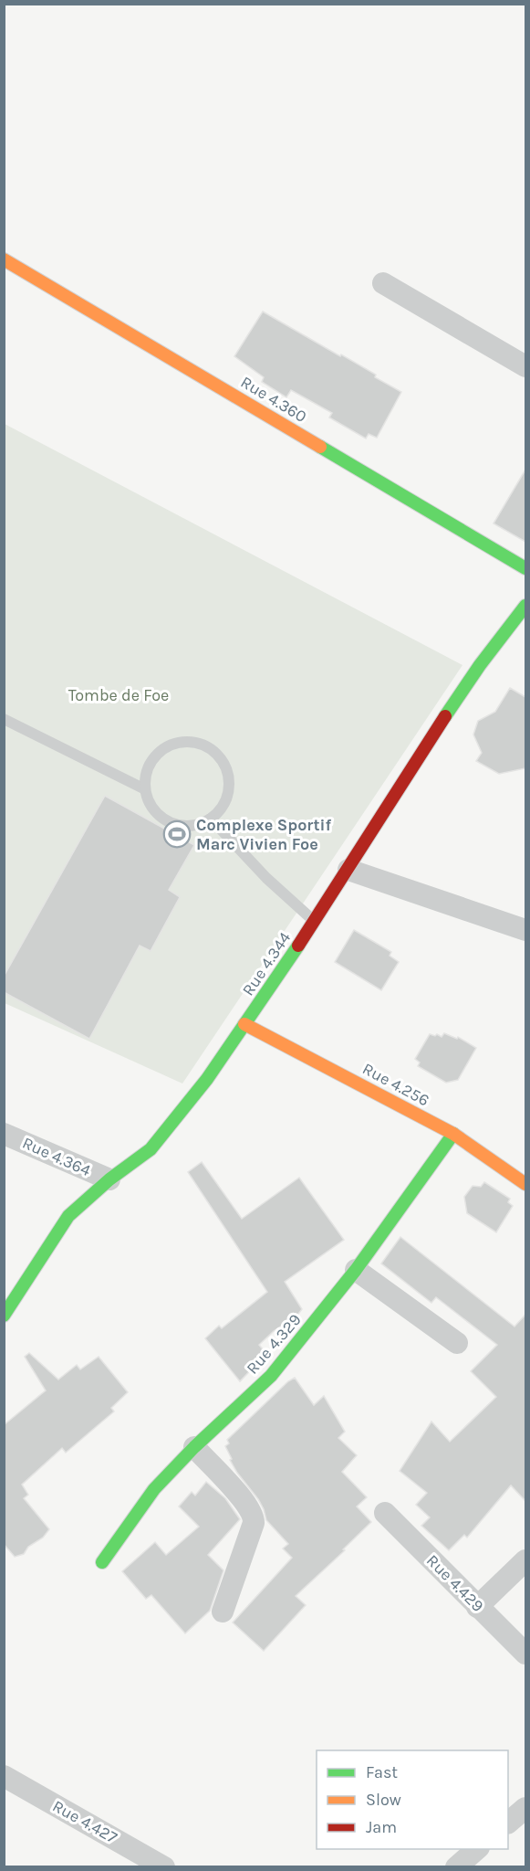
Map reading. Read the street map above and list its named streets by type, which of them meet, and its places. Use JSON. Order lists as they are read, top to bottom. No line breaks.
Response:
{"streets":{"street":["Rue 4.360","Rue 4.344","Rue 4.256","Rue 4.364","Rue 4.329","Rue 4.429","Rue 4.427"]},"crossings":[["Rue 4.344","Rue 4.256"],["Rue 4.344","Rue 4.364"],["Rue 4.256","Rue 4.329"]],"parks":["Tombe de Foe"],"places":{"sports":["Complexe Sportif Marc Vivien Foe"]},"legend":["Fast","Slow","Jam"]}
